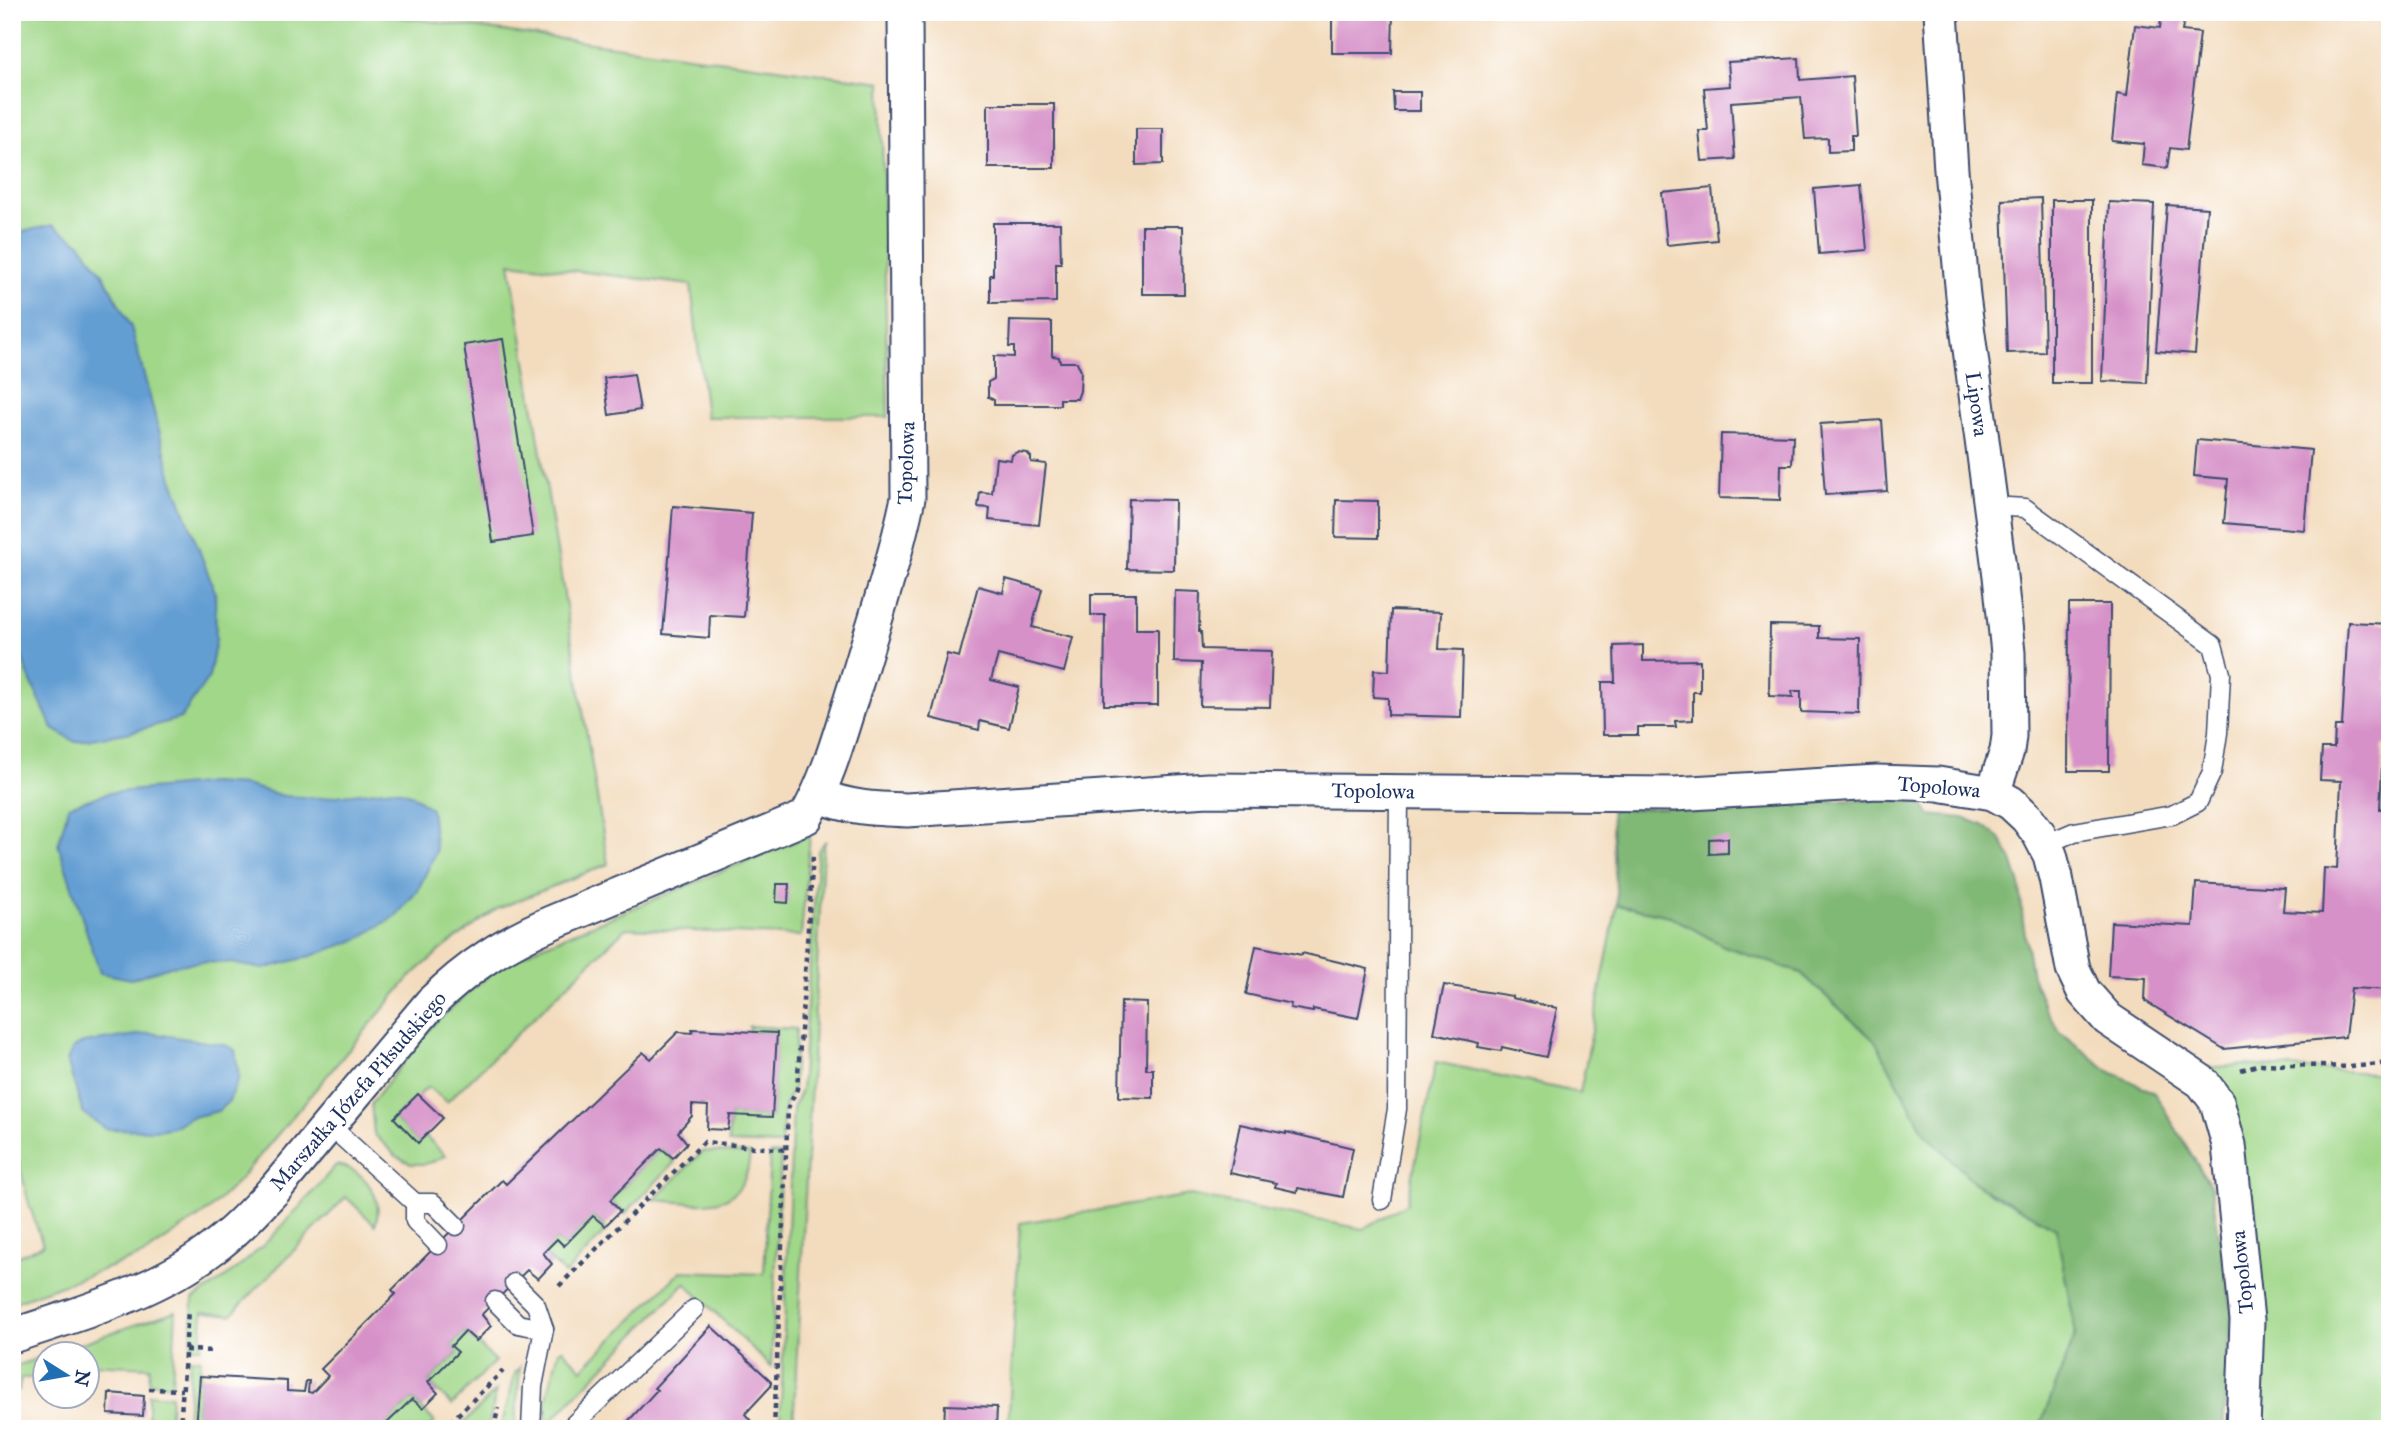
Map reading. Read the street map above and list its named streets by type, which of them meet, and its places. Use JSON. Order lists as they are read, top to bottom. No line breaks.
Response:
{"streets":{"street":["Lipowa","Topolowa","Marszałka Józefa Piłsudskiego"]},"crossings":[["Lipowa","Topolowa"],["Topolowa","Marszałka Józefa Piłsudskiego"]],"north":"right"}
